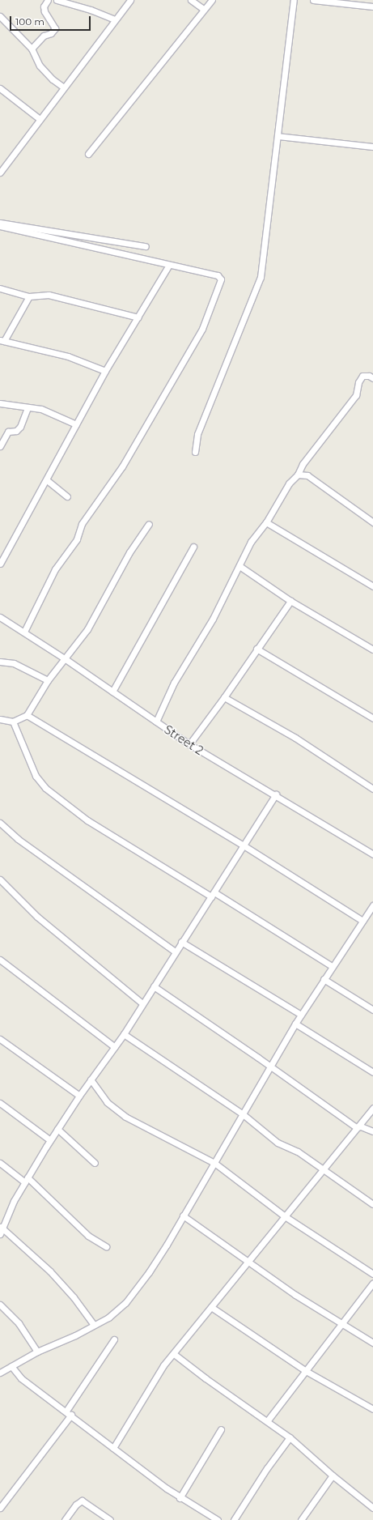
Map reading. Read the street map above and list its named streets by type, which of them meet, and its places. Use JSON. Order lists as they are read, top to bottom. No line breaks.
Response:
{"streets":{"street":["Street 2"]},"scale_bar":"100 m"}
